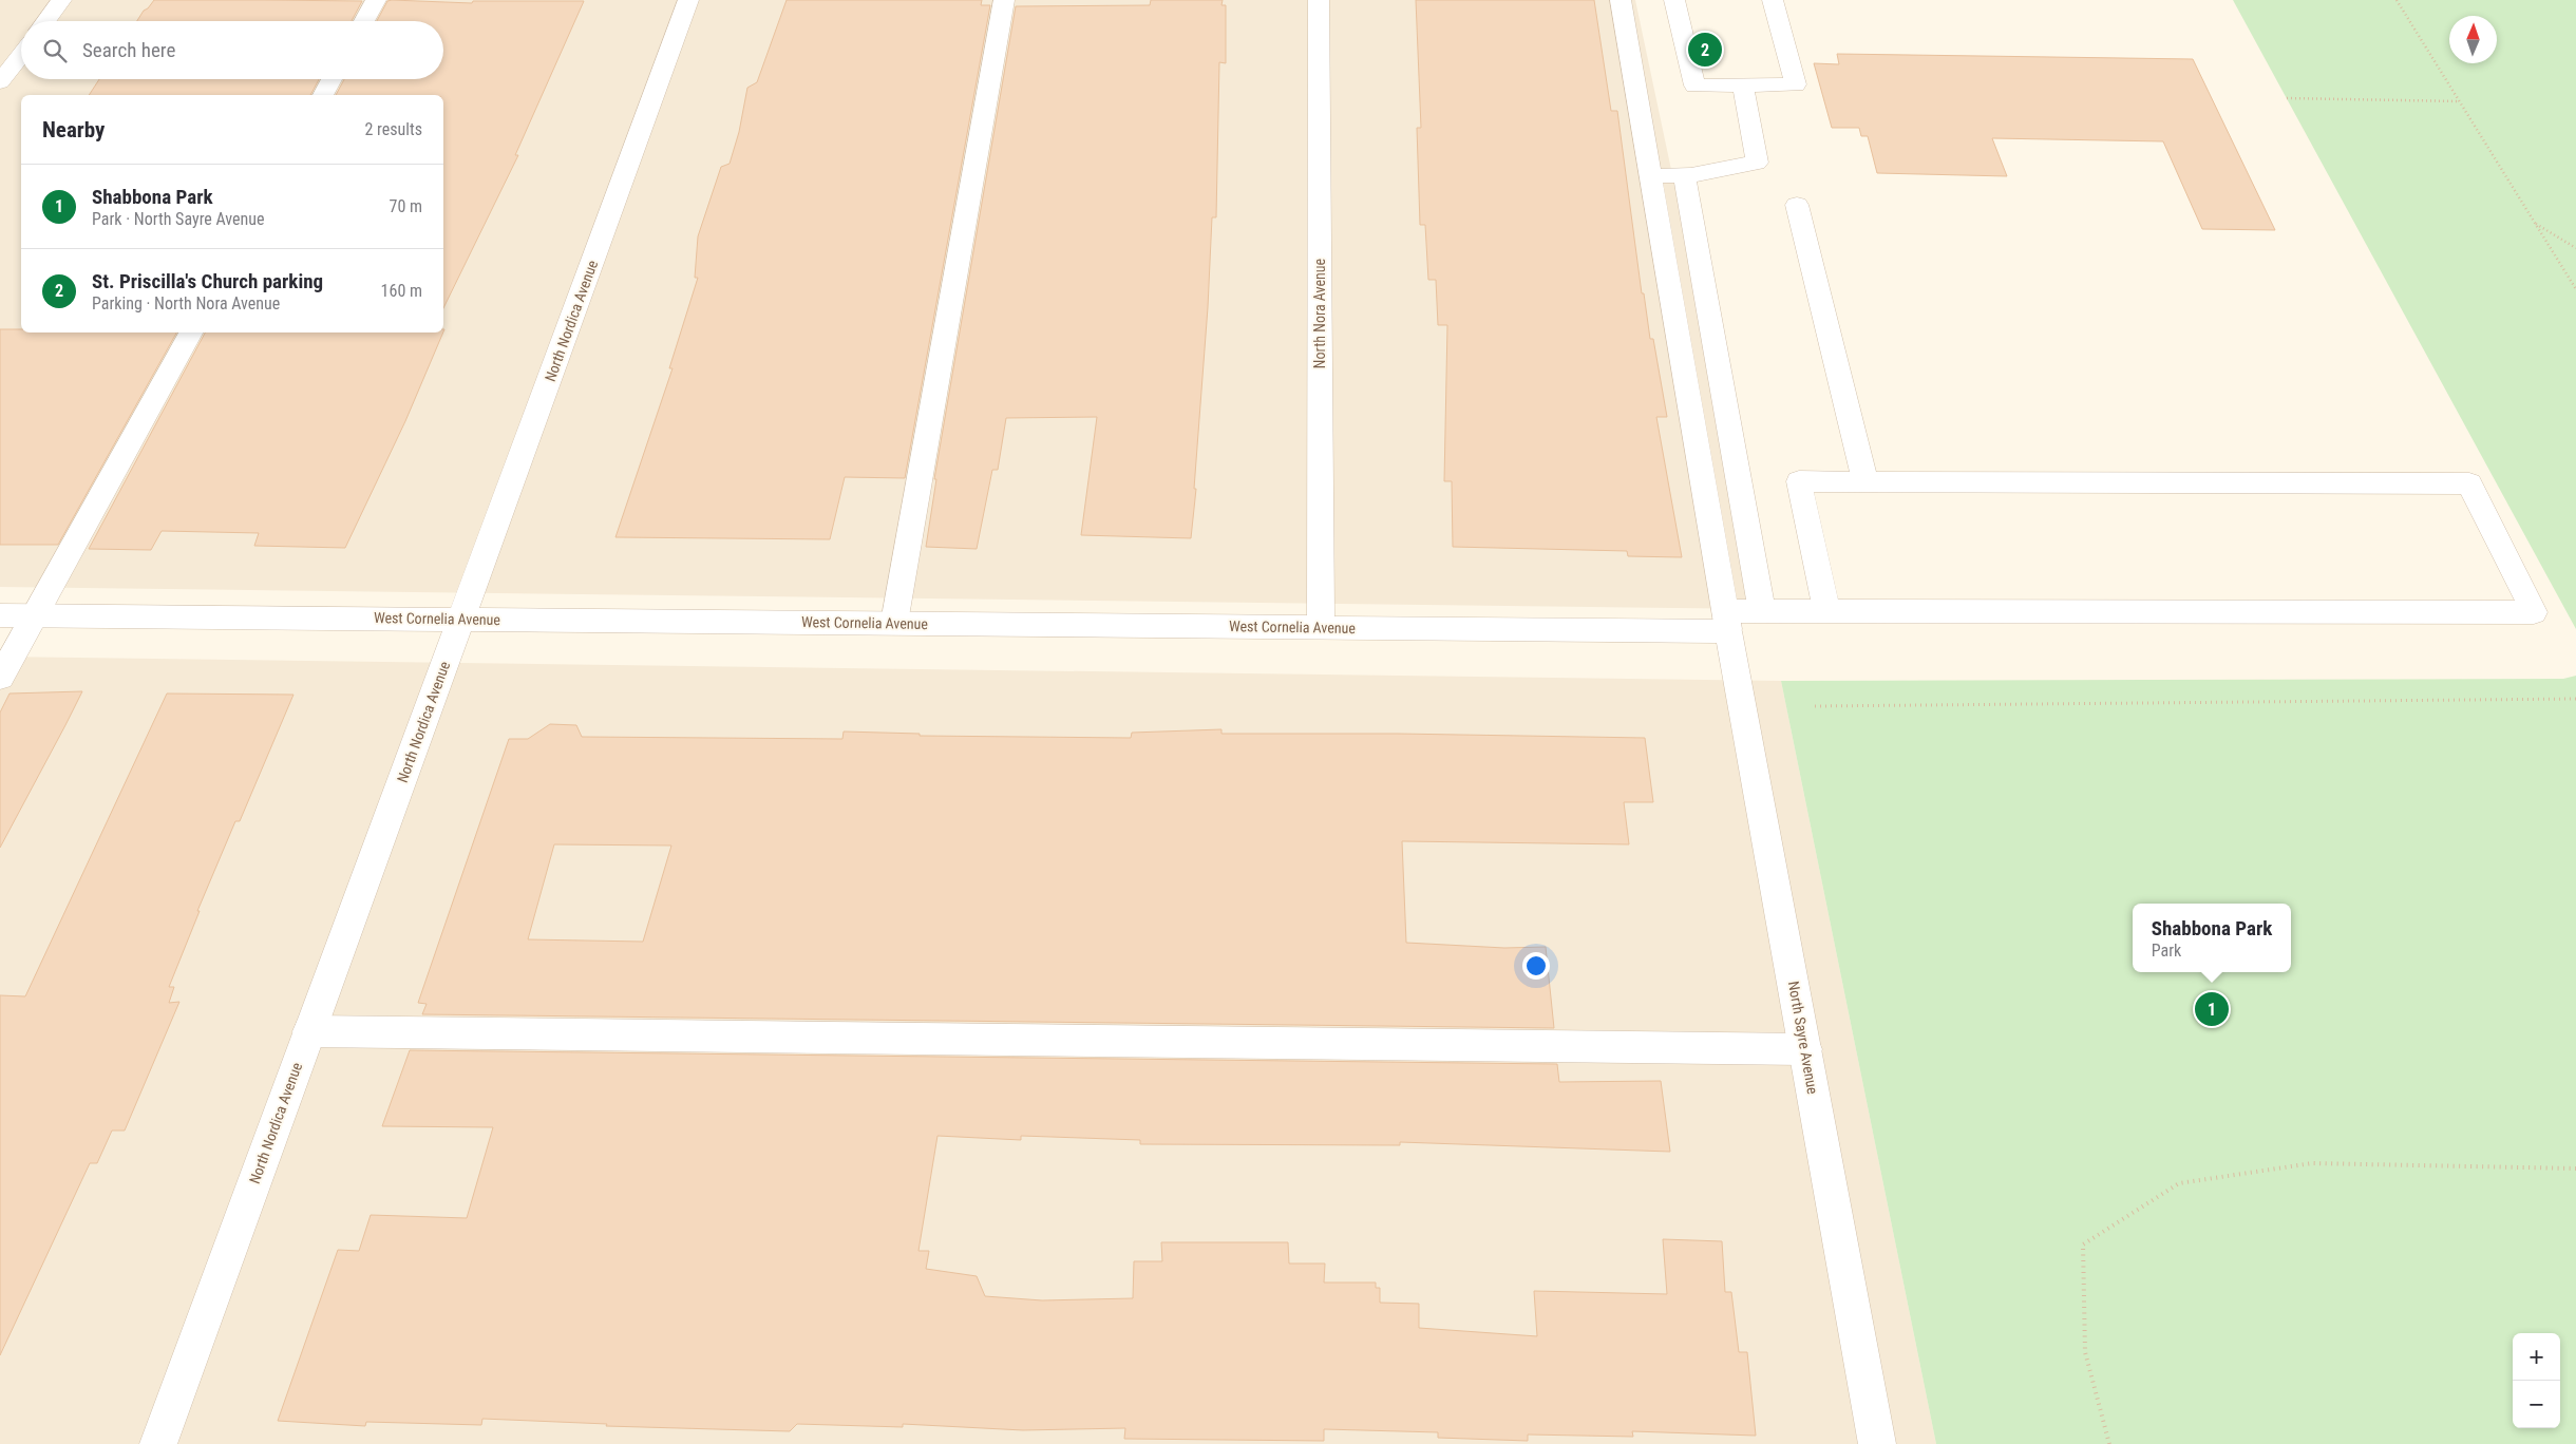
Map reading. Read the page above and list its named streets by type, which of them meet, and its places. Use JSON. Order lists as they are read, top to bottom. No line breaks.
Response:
{"streets":{"street":["North Nora Avenue","North Nordica Avenue","West Cornelia Avenue","North Sayre Avenue"]},"crossings":[["North Nora Avenue","West Cornelia Avenue"],["North Nordica Avenue","West Cornelia Avenue"],["West Cornelia Avenue","North Sayre Avenue"]],"north":"top","page":{"search":"Search here","pins":["2","1"],"heading":["Nearby","2 results"],"list":[{"mark":"1","name":"Shabbona Park","note":"Park · North Sayre Avenue","value":"70 m"},{"mark":"2","name":"St. Priscilla's Church parking","note":"Parking · North Nora Avenue","value":"160 m"}],"popup":["Shabbona Park","Park"],"map_buttons":["+","−"]}}
